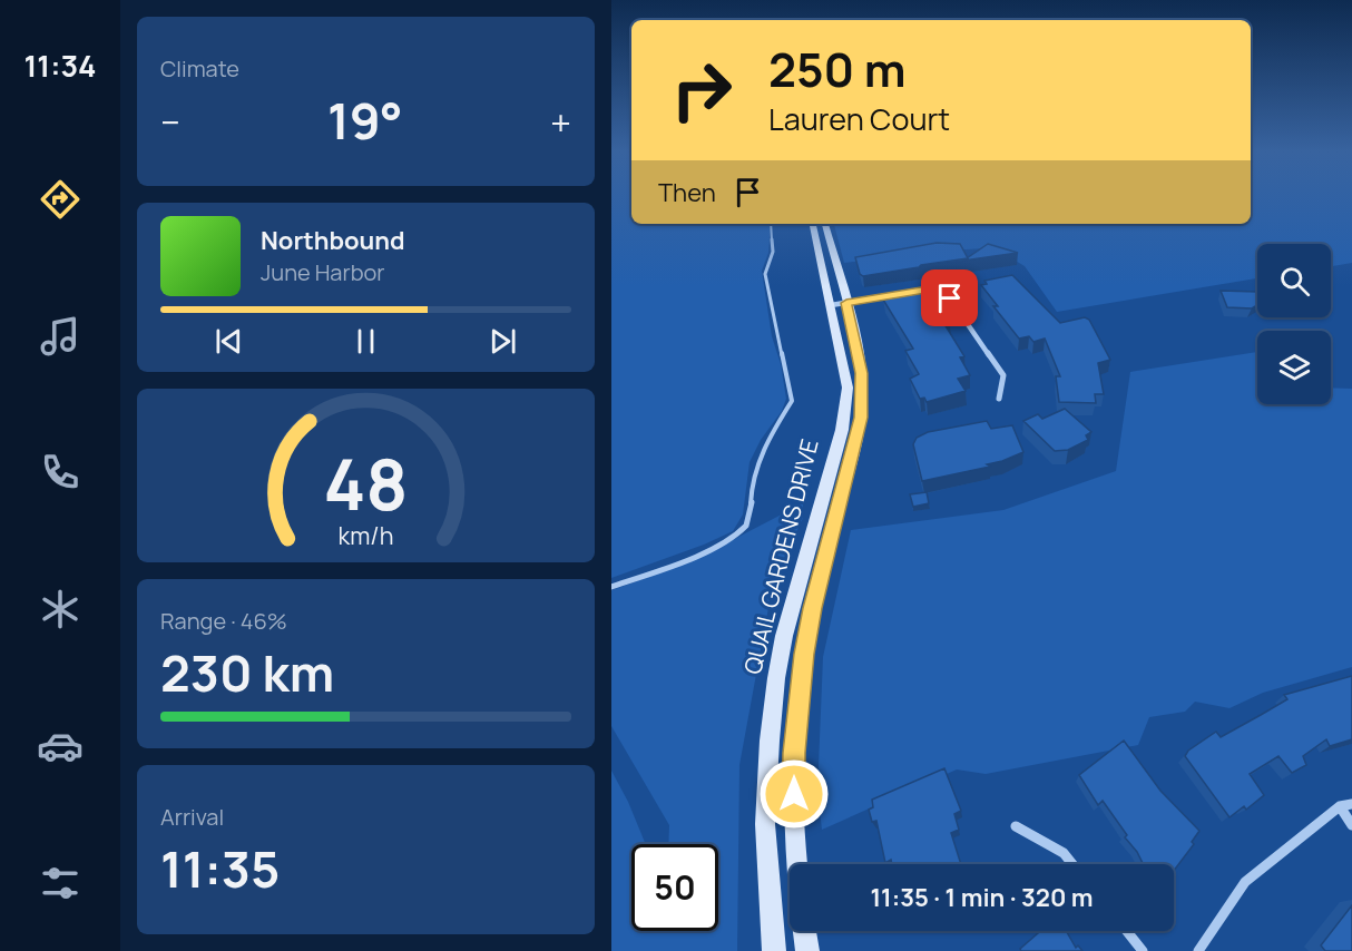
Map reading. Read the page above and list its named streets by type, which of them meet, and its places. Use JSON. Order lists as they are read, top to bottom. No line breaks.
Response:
{"streets":{"main road":["QUAIL GARDENS DRIVE"]},"page":{"tabs":"11:34","tile":["Climate",["Range · 46%","230 km"],["Arrival","11:35"]],"turn":["250 m","Lauren Court"],"heat":["−","19°","+"],"then":"Then","song":["Northbound","June Harbor"],"limit":"50","trip":"11:35 · 1 min · 320 m","gauge":["48","km/h"]}}
